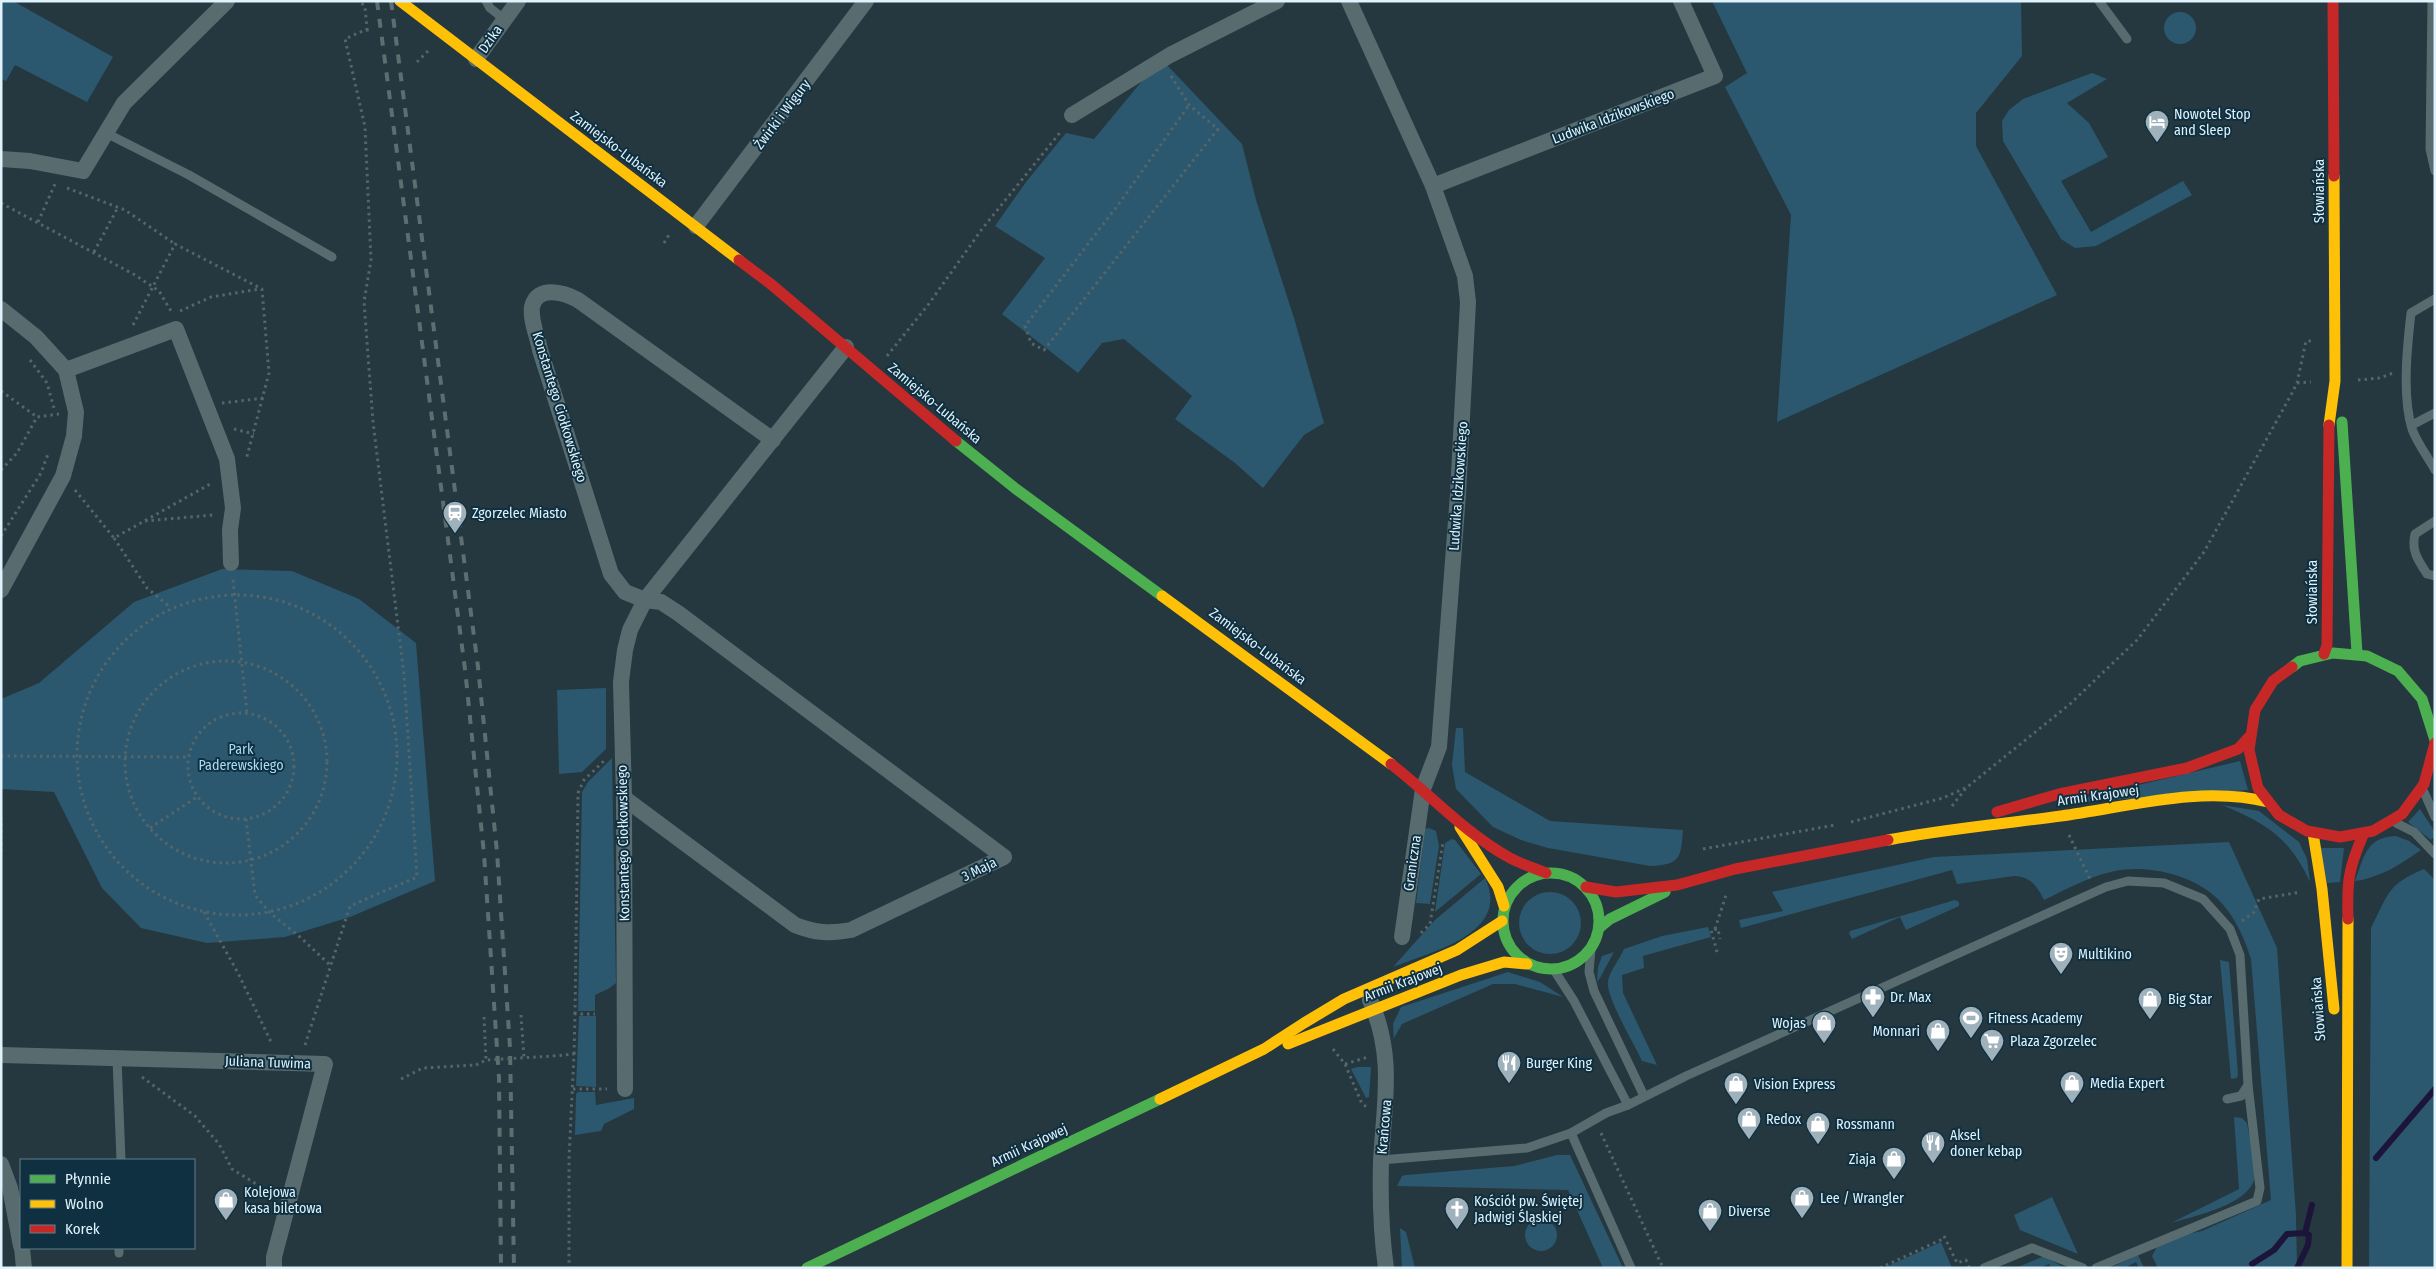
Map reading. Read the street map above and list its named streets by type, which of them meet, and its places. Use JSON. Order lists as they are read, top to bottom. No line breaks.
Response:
{"streets":{"main road":["Zamiejsko-Lubańska","Słowiańska","Armii Krajowej"],"street":["Dzika","Żwirki i Wigury","Ludwika Idzikowskiego","Konstantego Ciołkowskiego","Graniczna","3 Maja","Juliana Tuwima","Krańcowa"]},"crossings":[["Dzika","Zamiejsko-Lubańska"],["Żwirki i Wigury","Zamiejsko-Lubańska"],["Ludwika Idzikowskiego","Zamiejsko-Lubańska"],["Ludwika Idzikowskiego","Graniczna"],["Zamiejsko-Lubańska","Konstantego Ciołkowskiego"],["Zamiejsko-Lubańska","Armii Krajowej"],["Zamiejsko-Lubańska","Graniczna"],["Konstantego Ciołkowskiego","3 Maja"],["Armii Krajowej","Krańcowa"]],"parks":["Park Paderewskiego"],"places":{"hotel":["Nowotel Stop and Sleep"],"station":["Zgorzelec Miasto"],"theatre":["Multikino"],"pharmacy":["Dr. Max"],"shop":["Big Star","Wojas","Monnari","Media Expert","Vision Express","Redox","Rossmann","Ziaja","Lee / Wrangler","Kolejowa kasa biletowa","Diverse"],"sports":["Fitness Academy"],"supermarket":["Plaza Zgorzelec"],"restaurant":["Burger King","Aksel doner kebap"],"church":["Kościół pw. Świętej Jadwigi Śląskiej"]},"legend":["Płynnie","Wolno","Korek"]}
